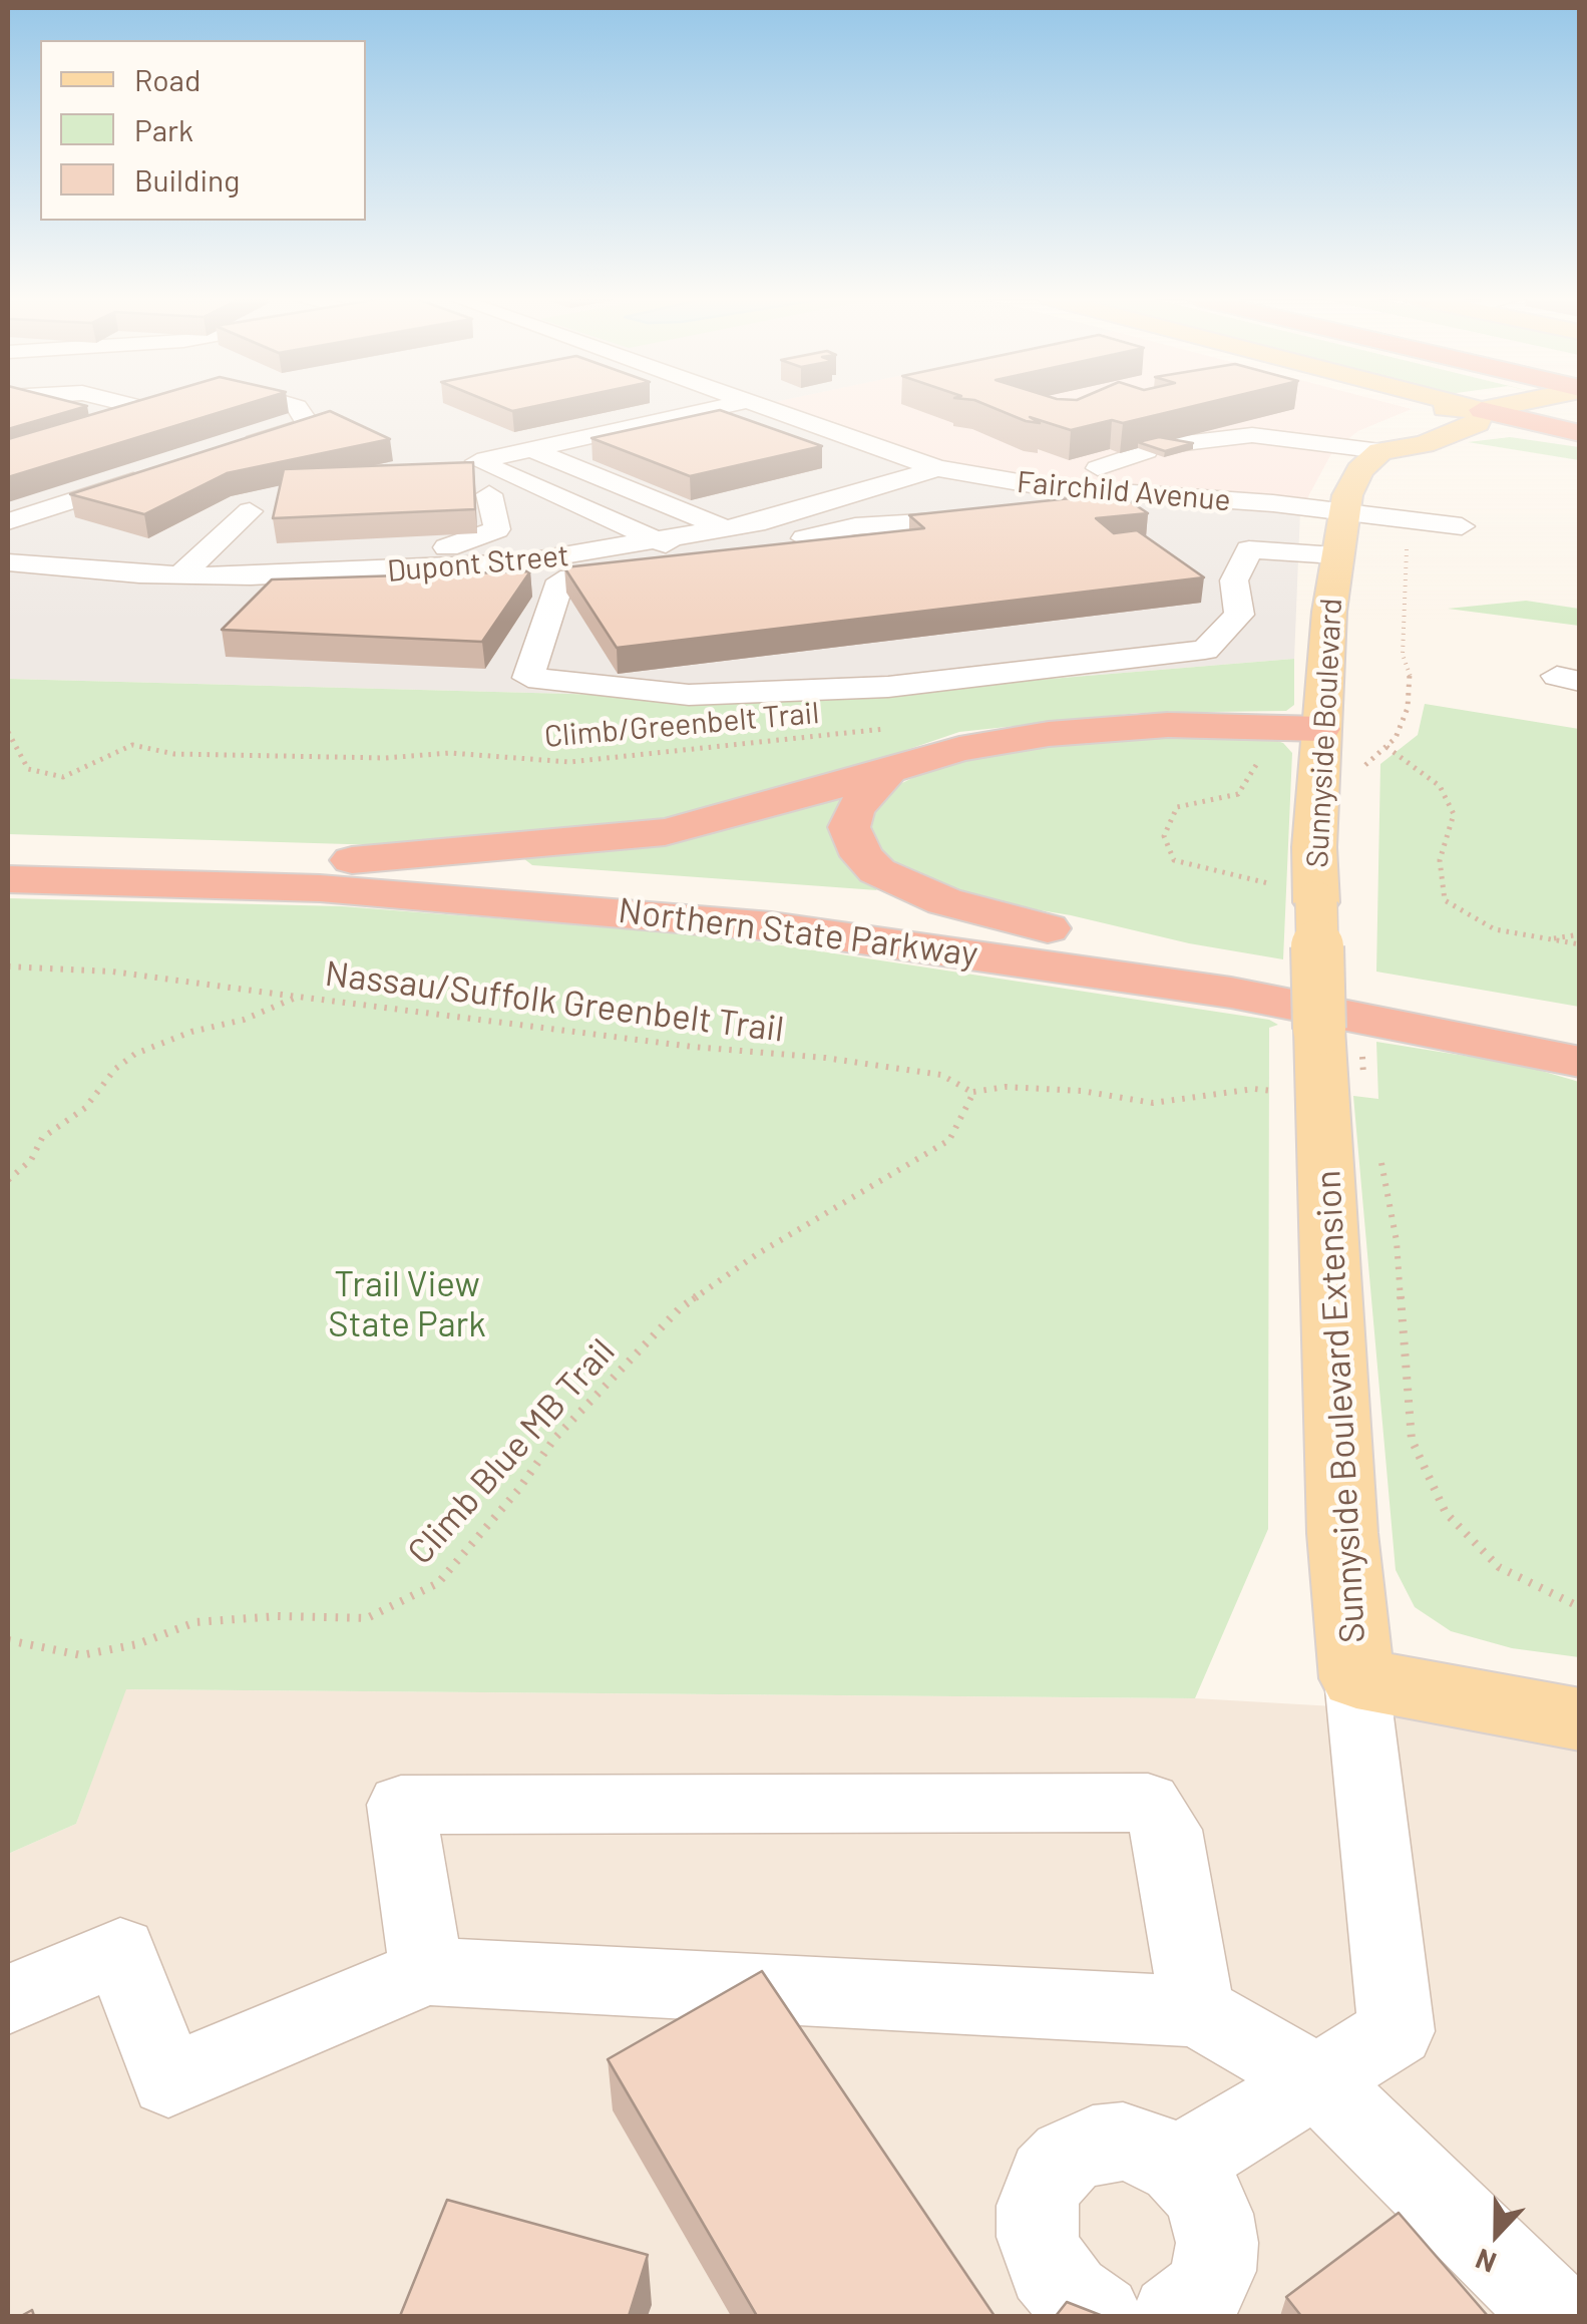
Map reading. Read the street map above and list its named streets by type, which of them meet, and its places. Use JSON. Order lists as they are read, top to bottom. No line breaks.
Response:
{"streets":{"highway":["Northern State Parkway"],"main road":["Sunnyside Boulevard","Sunnyside Boulevard Extension"],"street":["Fairchild Avenue","Dupont Street"],"path":["Climb/Greenbelt Trail","Nassau/Suffolk Greenbelt Trail","Climb Blue MB Trail"]},"crossings":[["Fairchild Avenue","Dupont Street"],["Fairchild Avenue","Sunnyside Boulevard"],["Sunnyside Boulevard","Sunnyside Boulevard Extension"],["Nassau/Suffolk Greenbelt Trail","Climb Blue MB Trail"]],"parks":["Trail View State Park"],"legend":["Road","Park","Building"],"north":"bottom"}
